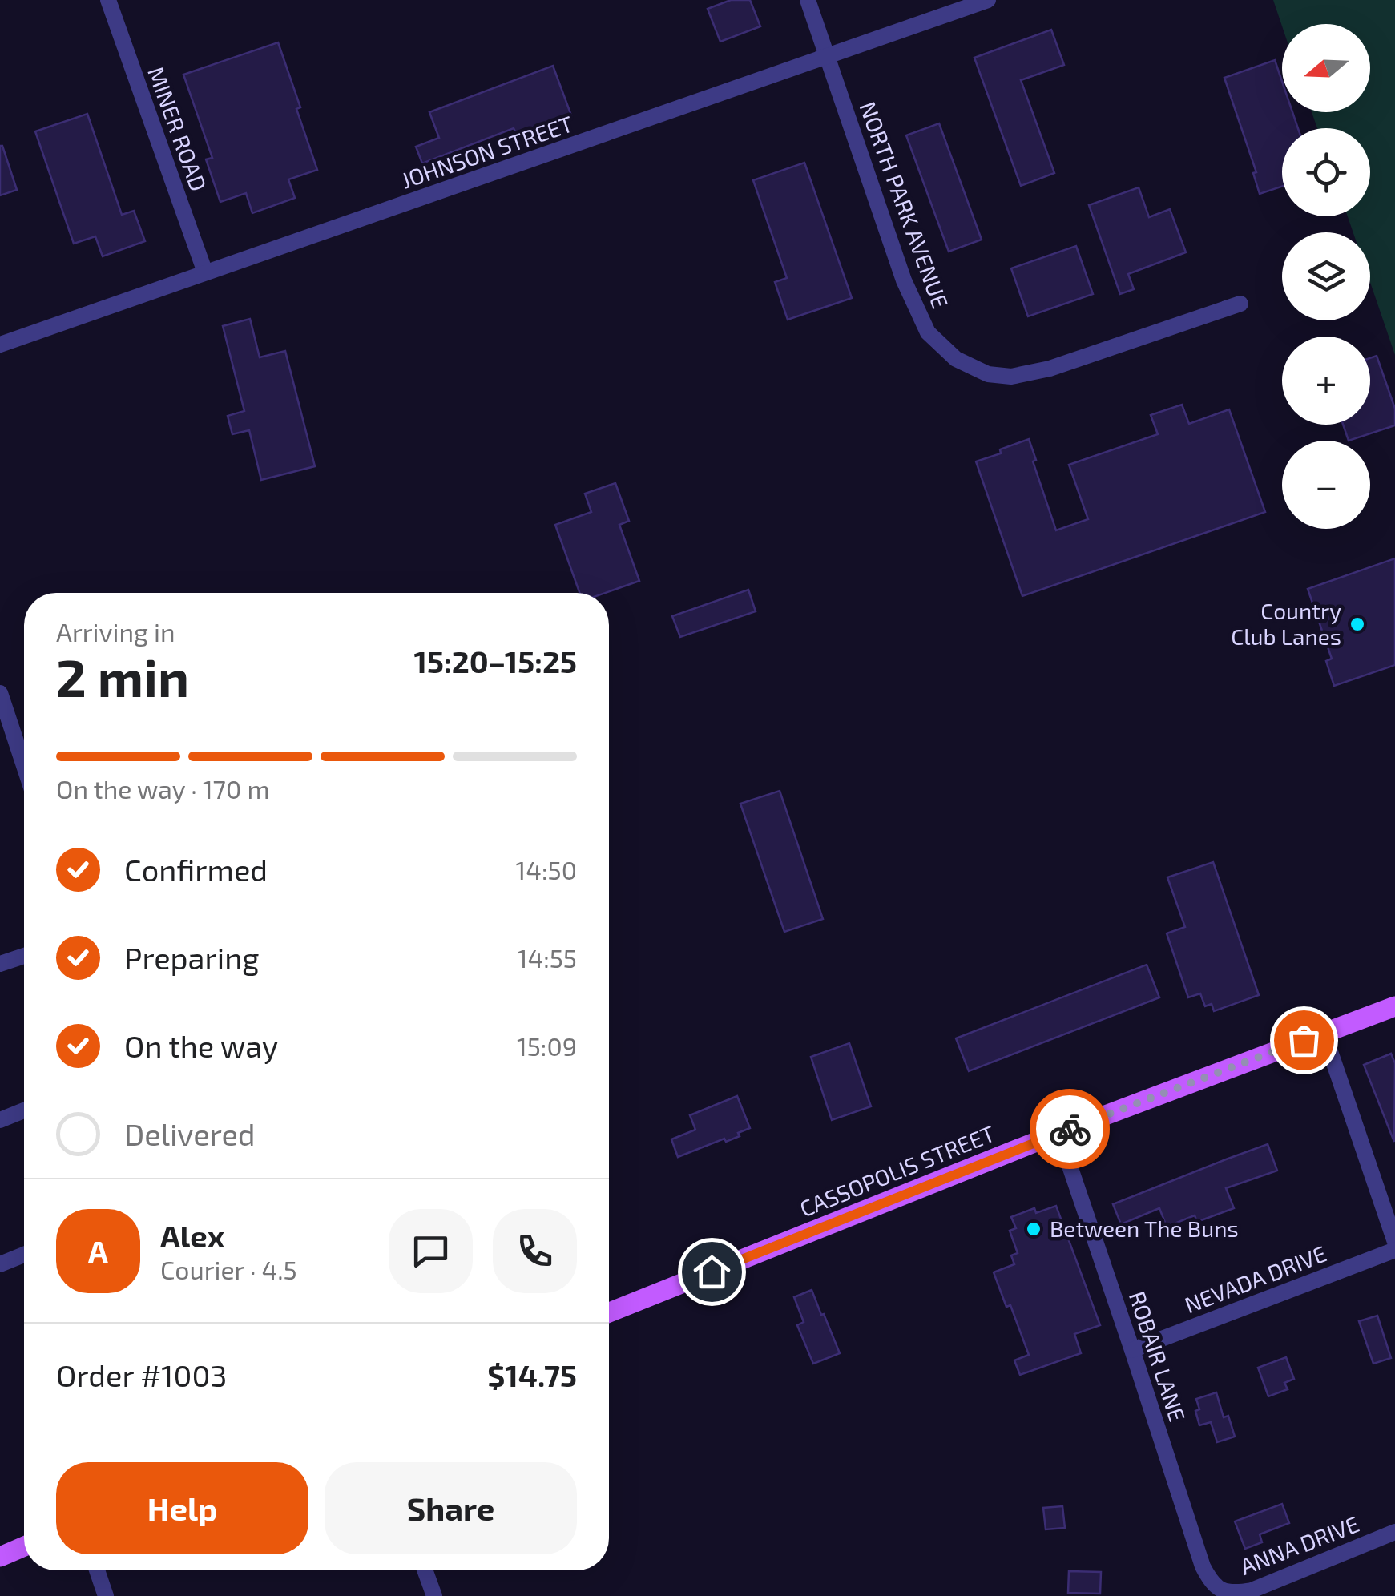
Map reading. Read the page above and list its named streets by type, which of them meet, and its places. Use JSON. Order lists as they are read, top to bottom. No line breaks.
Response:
{"streets":{"main road":["CASSOPOLIS STREET"],"street":["MINER ROAD","JOHNSON STREET","NORTH PARK AVENUE","NEVADA DRIVE","ROBAIR LANE","ANNA DRIVE"]},"crossings":[["MINER ROAD","JOHNSON STREET"],["JOHNSON STREET","NORTH PARK AVENUE"],["CASSOPOLIS STREET","ROBAIR LANE"],["NEVADA DRIVE","ROBAIR LANE"],["ROBAIR LANE","ANNA DRIVE"]],"places":["Country Club Lanes","Between The Buns"],"north":"left","page":{"map_buttons":["+","−"],"heading":["2 min","Arriving in","15:20–15:25"],"panel":["Alex","Courier · 4.5","Order #1003","$14.75"],"bar":"On the way · 170 m","list":[["Confirmed","14:50"],["Preparing","14:55"],["On the way","15:09"],"Delivered"],"round":"A","buttons":["Help","Share"]}}
